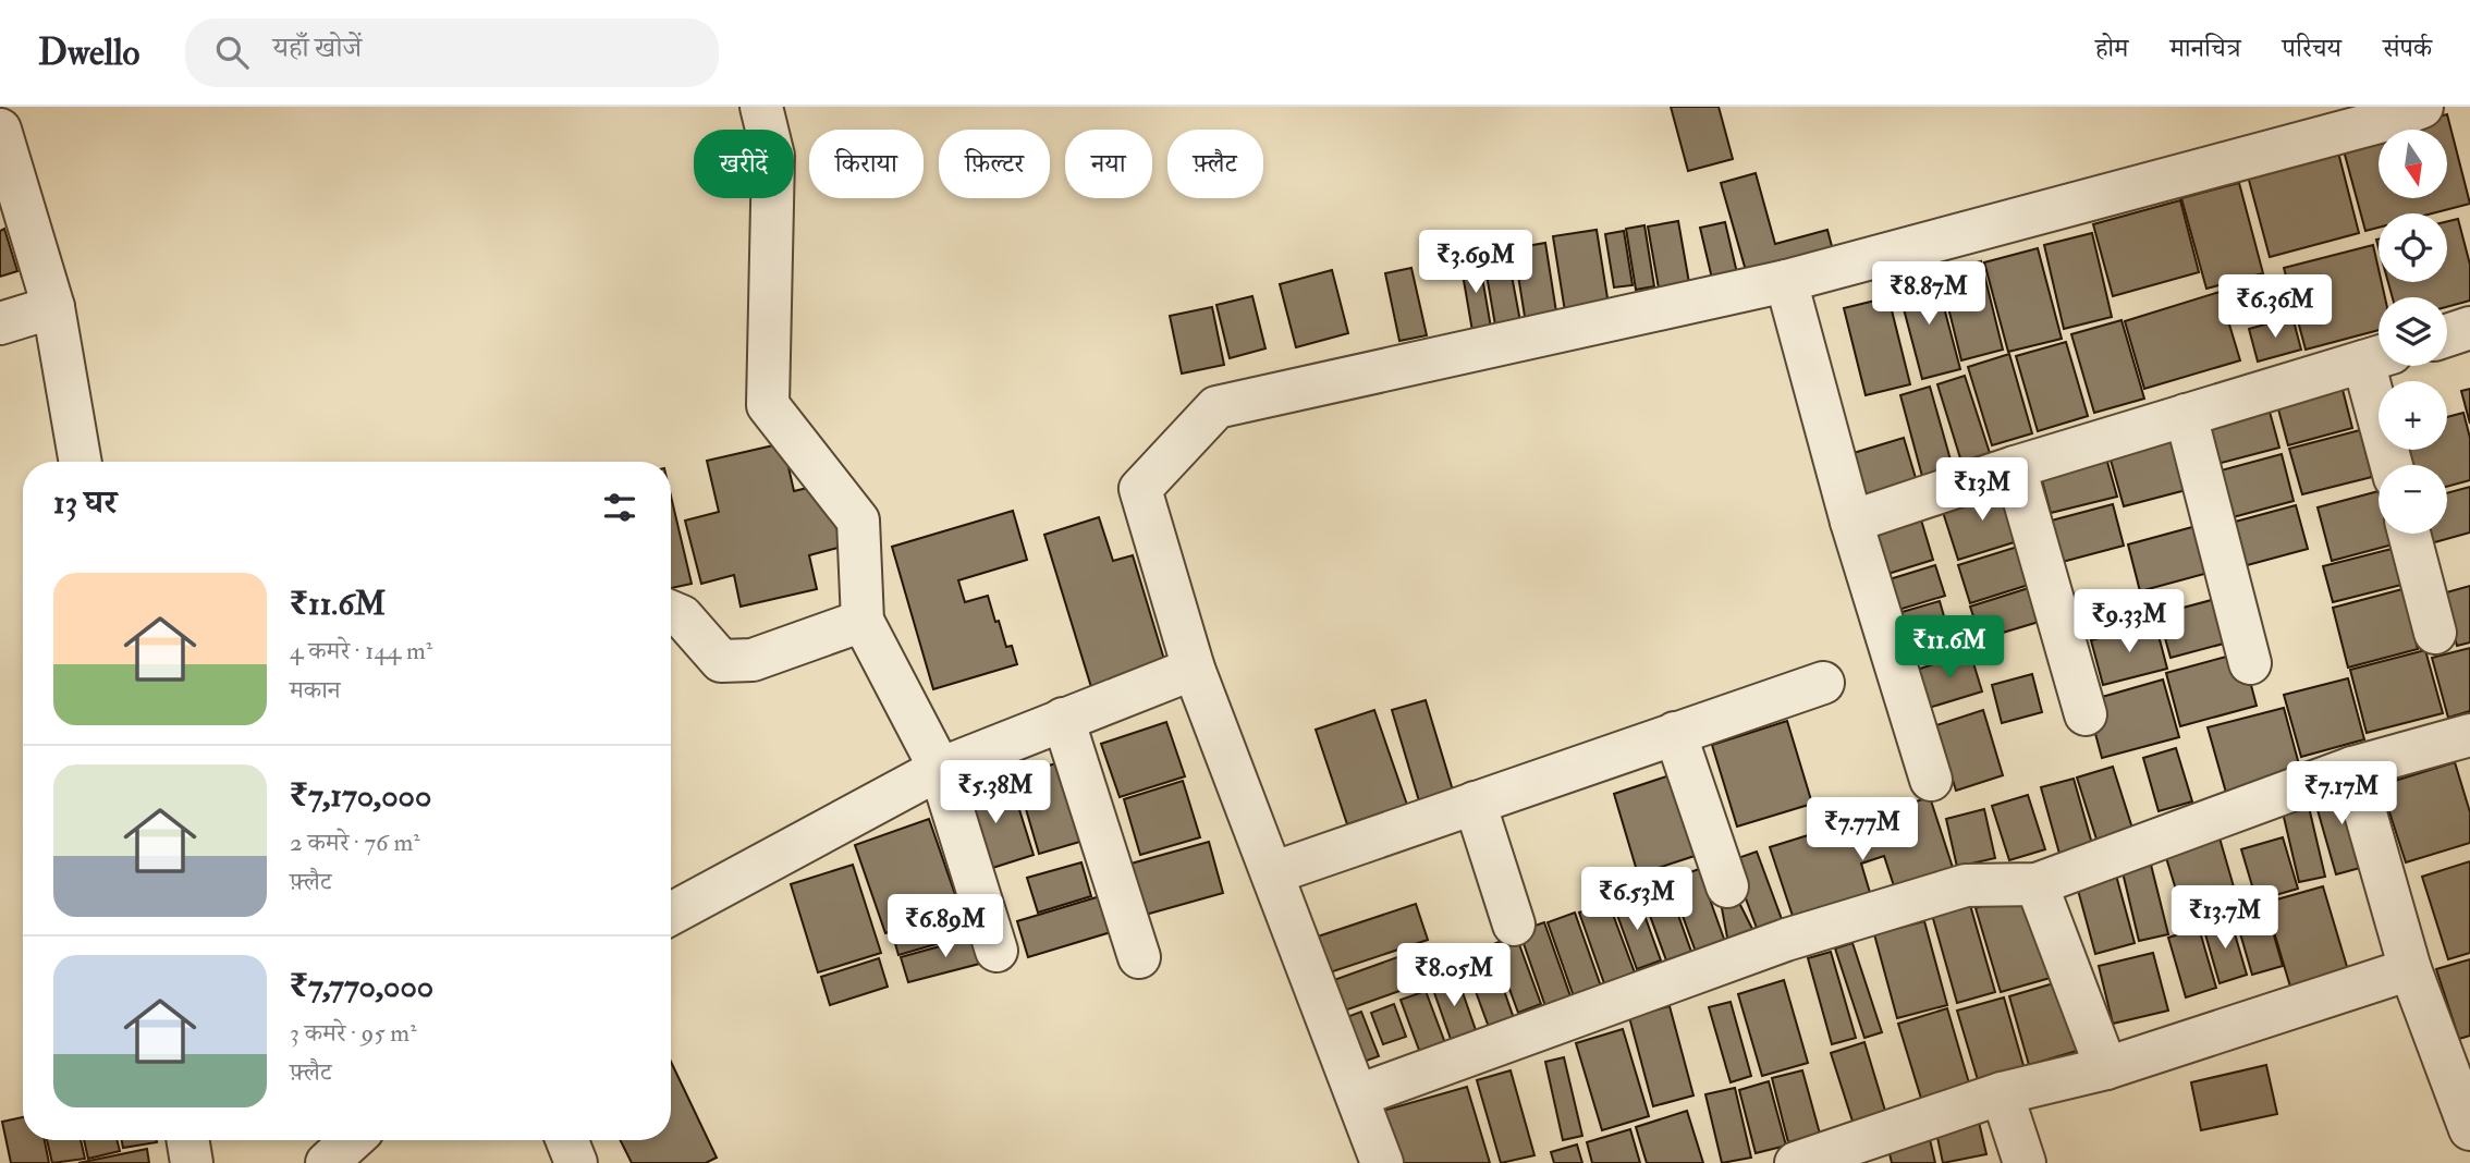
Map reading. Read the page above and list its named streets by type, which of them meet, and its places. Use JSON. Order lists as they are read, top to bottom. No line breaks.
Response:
{"north":"bottom","page":{"header":"Dwello","search":"यहाँ खोजें","nav":["होम","मानचित्र","परिचय","संपर्क"],"map_buttons":["+","−"],"chip":["खरीदें","किराया","फ़िल्टर","नया","फ़्लैट"],"price":["₹3.69M","₹8.87M","₹6.36M","₹13M","₹9.33M","₹11.6M","₹5.38M","₹7.17M","₹7.77M","₹6.53M","₹13.7M","₹6.89M","₹8.05M"],"heading":"13 घर","list":[{"name":"₹11.6M","note":"4 कमरे · 144 m² · मकान"},{"name":"₹7,170,000","note":"2 कमरे · 76 m² · फ़्लैट"},{"name":"₹7,770,000","note":"3 कमरे · 95 m² · फ़्लैट"}]}}
